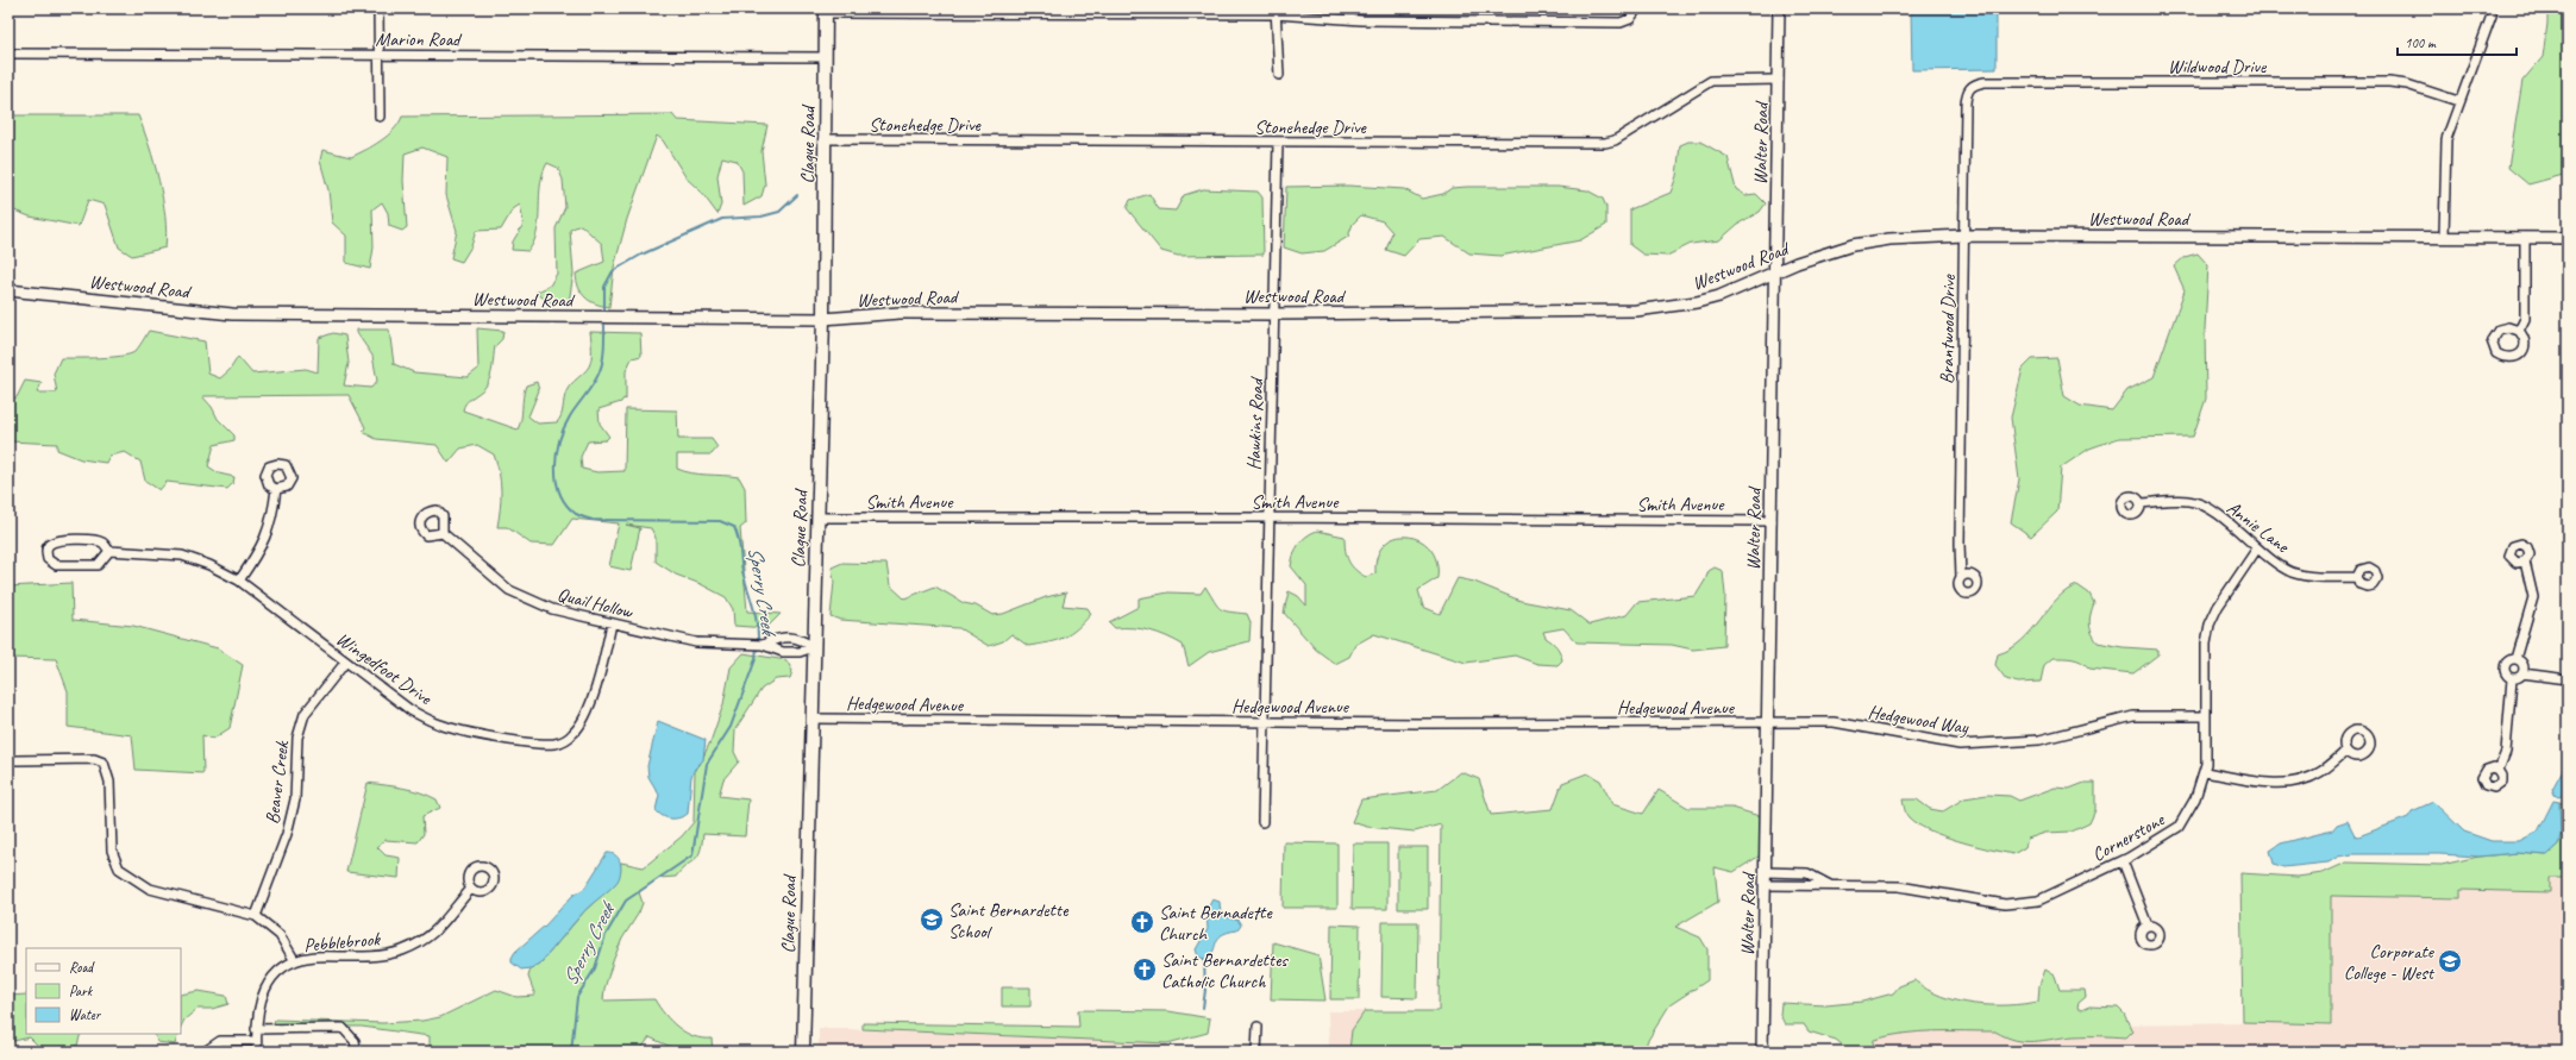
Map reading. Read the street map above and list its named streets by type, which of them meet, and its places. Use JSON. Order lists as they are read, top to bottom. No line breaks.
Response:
{"streets":{"main road":["Clague Road"],"street":["Marion Road","Wildwood Drive","Stonehedge Drive","Walter Road","Westwood Road","Brantwood Drive","Hawkins Road","Smith Avenue","Annie Lane","Quail Hollow","Wingedfoot Drive","Hedgewood Avenue","Hedgewood Way","Beaver Creek","Cornerstone","Pebblebrook"]},"crossings":[["Marion Road","Clague Road"],["Wildwood Drive","Brantwood Drive"],["Stonehedge Drive","Walter Road"],["Stonehedge Drive","Clague Road"],["Stonehedge Drive","Hawkins Road"],["Walter Road","Westwood Road"],["Walter Road","Smith Avenue"],["Walter Road","Hedgewood Avenue"],["Walter Road","Hedgewood Way"],["Walter Road","Cornerstone"],["Clague Road","Westwood Road"],["Clague Road","Smith Avenue"],["Clague Road","Quail Hollow"],["Clague Road","Hedgewood Avenue"],["Westwood Road","Brantwood Drive"],["Westwood Road","Hawkins Road"],["Hawkins Road","Smith Avenue"],["Hawkins Road","Hedgewood Avenue"],["Annie Lane","Cornerstone"],["Quail Hollow","Wingedfoot Drive"],["Wingedfoot Drive","Beaver Creek"],["Hedgewood Avenue","Hedgewood Way"],["Hedgewood Way","Cornerstone"]],"water":["Sperry Creek"],"places":{"school or university":["Saint Bernardette School","Corporate College - West"],"church":["Saint Bernadette Church","Saint Bernardettes Catholic Church"]},"legend":["Road","Park","Water"],"scale_bar":"100 m"}
